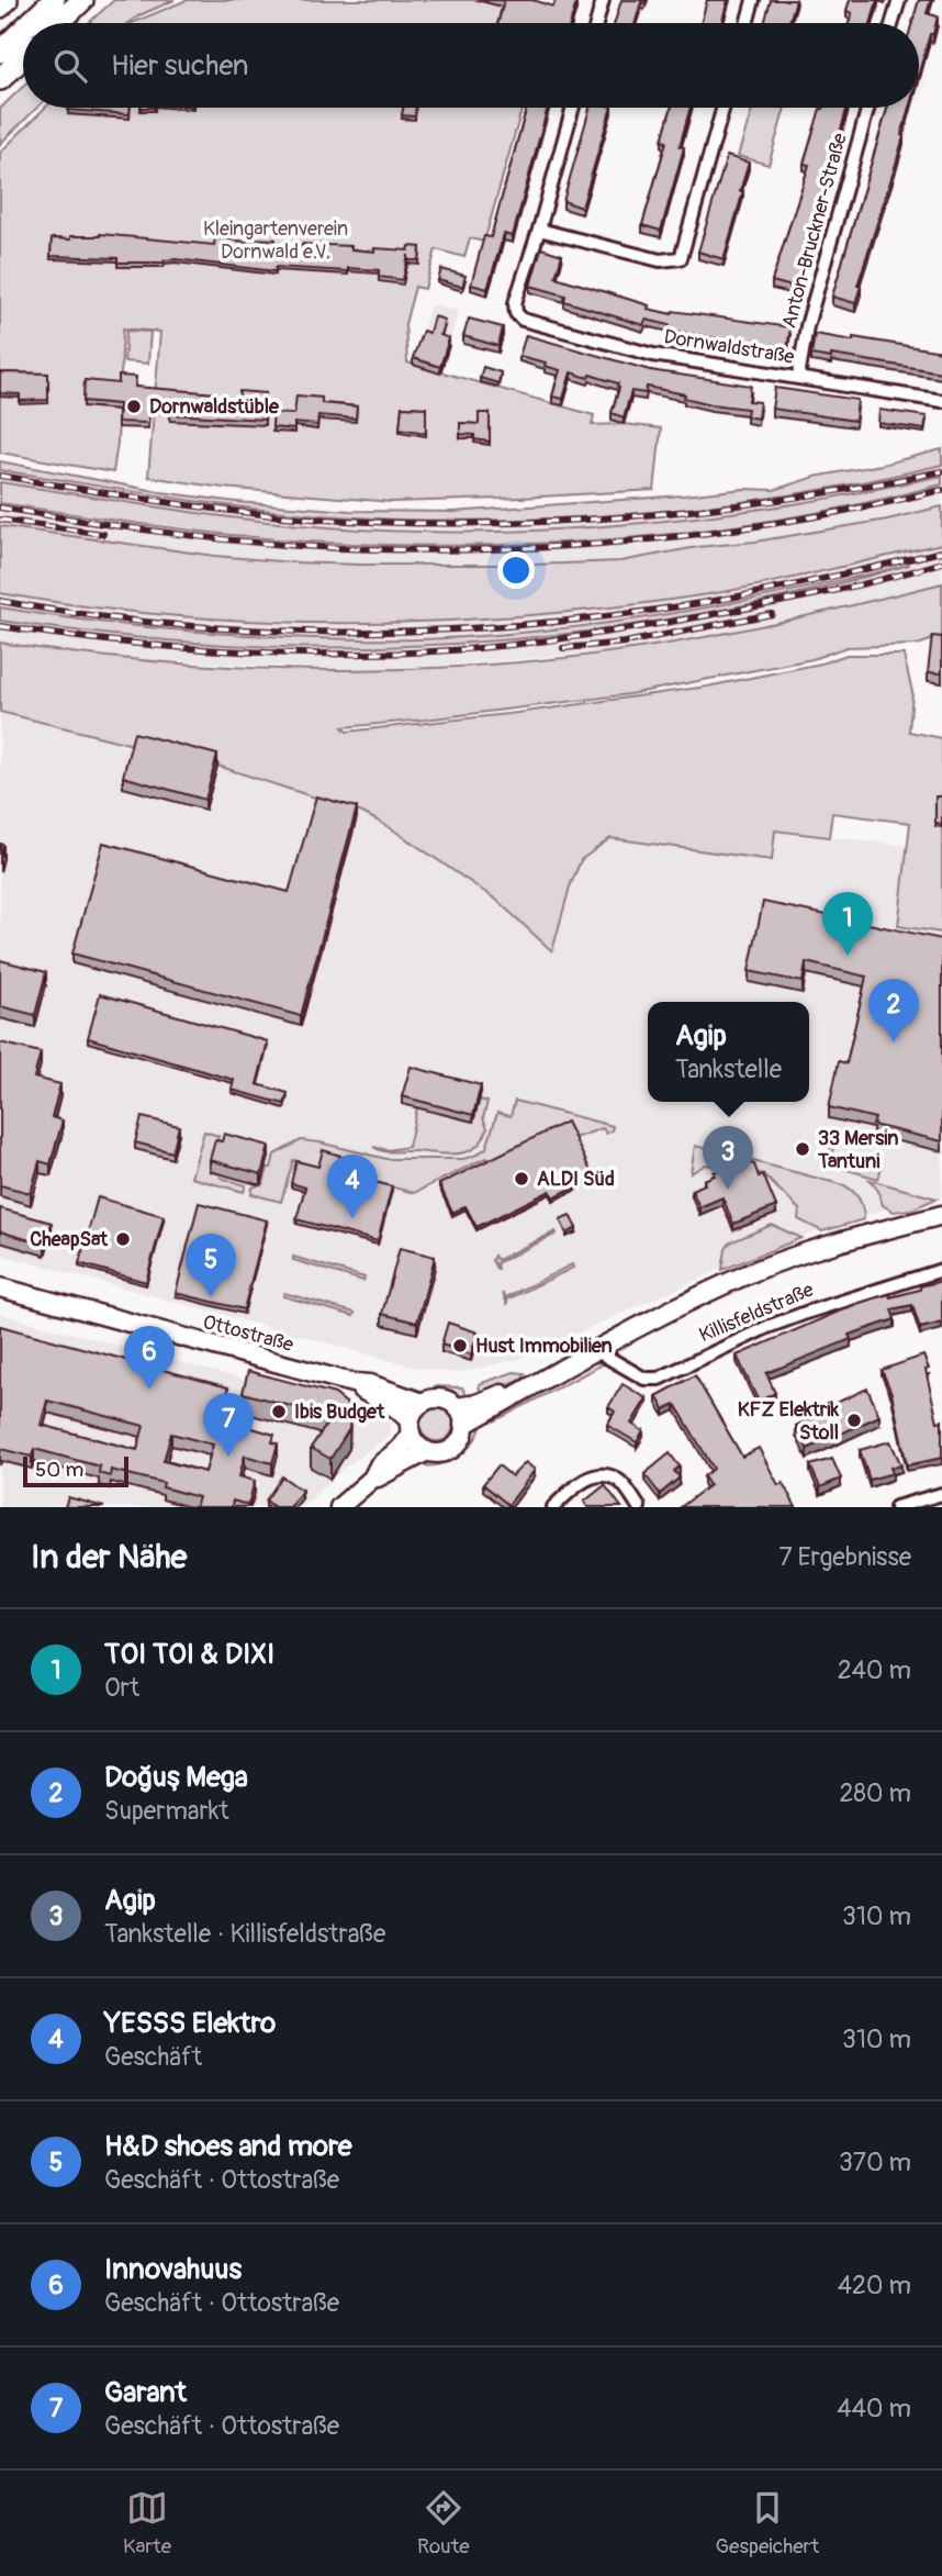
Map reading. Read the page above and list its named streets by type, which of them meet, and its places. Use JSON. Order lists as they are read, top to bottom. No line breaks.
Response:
{"streets":{"main road":["Killisfeldstraße","Ottostraße"],"street":["Anton-Bruckner-Straße","Dornwaldstraße"]},"crossings":[["Anton-Bruckner-Straße","Dornwaldstraße"],["Killisfeldstraße","Ottostraße"]],"parks":["Kleingartenverein Dornwald e.V."],"places":["Dornwaldstüble","33 Mersin Tantuni","ALDI Süd","CheapSat","Hust Immobilien","Ibis Budget","KFZ Elektrik Stoll"],"scale_bar":"50 m","page":{"search":"Hier suchen","pins":["1","2","3","4","5","6","7"],"popup":["Agip","Tankstelle"],"scale":"50 m","heading":["In der Nähe","7 Ergebnisse"],"list":[{"mark":"1","name":"TOI TOI & DIXI","note":"Ort","value":"240 m"},{"mark":"2","name":"Doğuş Mega","note":"Supermarkt","value":"280 m"},{"mark":"3","name":"Agip","note":"Tankstelle · Killisfeldstraße","value":"310 m"},{"mark":"4","name":"YESSS Elektro","note":"Geschäft","value":"310 m"},{"mark":"5","name":"H&D shoes and more","note":"Geschäft · Ottostraße","value":"370 m"},{"mark":"6","name":"Innovahuus","note":"Geschäft · Ottostraße","value":"420 m"},{"mark":"7","name":"Garant","note":"Geschäft · Ottostraße","value":"440 m"}],"nav":["Karte","Route","Gespeichert"]}}
